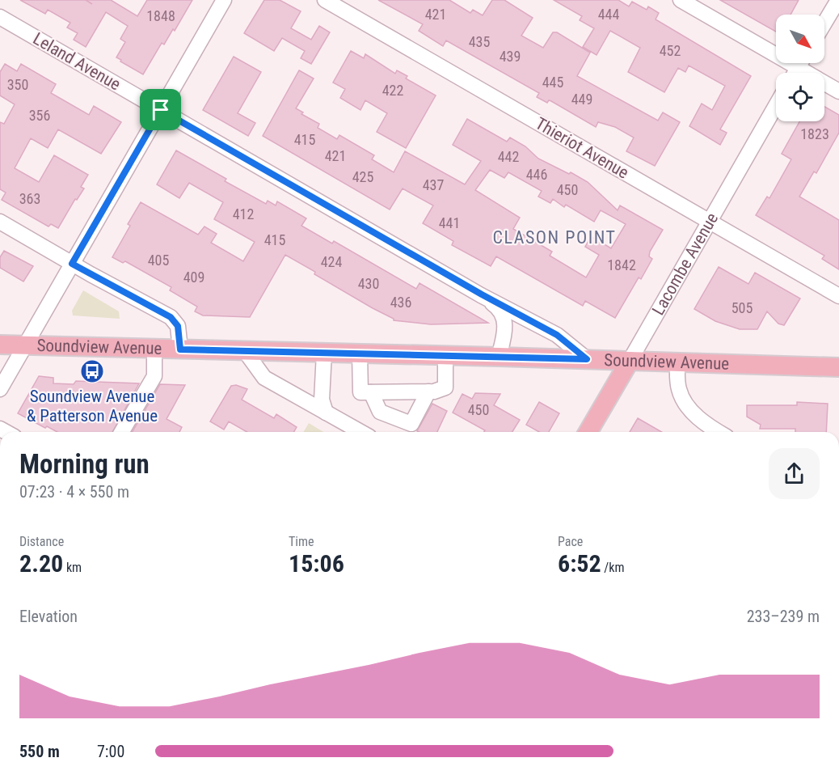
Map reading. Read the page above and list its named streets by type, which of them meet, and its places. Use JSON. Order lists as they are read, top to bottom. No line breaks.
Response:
{"streets":{"main road":["Lacombe Avenue","Soundview Avenue"],"street":["Leland Avenue","Thieriot Avenue"]},"crossings":[["Leland Avenue","Soundview Avenue"],["Thieriot Avenue","Lacombe Avenue"],["Lacombe Avenue","Soundview Avenue"]],"districts":["CLASON POINT"],"places":{"bus stop":["Soundview Avenue & Patterson Avenue"]},"house_numbers":["421","444","1848","435","452","439","445","350","422","449","356","1823","415","421","442","446","425","437","450","363","412","441","415","405","424","1842","409","430","436","505","450"],"north":"bottom right","page":{"heading":["Morning run","07:23 · 4 × 550 m"],"stats":[["Distance","2.20 km"],["Time","15:06"],["Pace","6:52 /km"]],"chart":["Elevation","233–239 m"],"list":[{"name":"550 m","note":"7:00"}]}}
